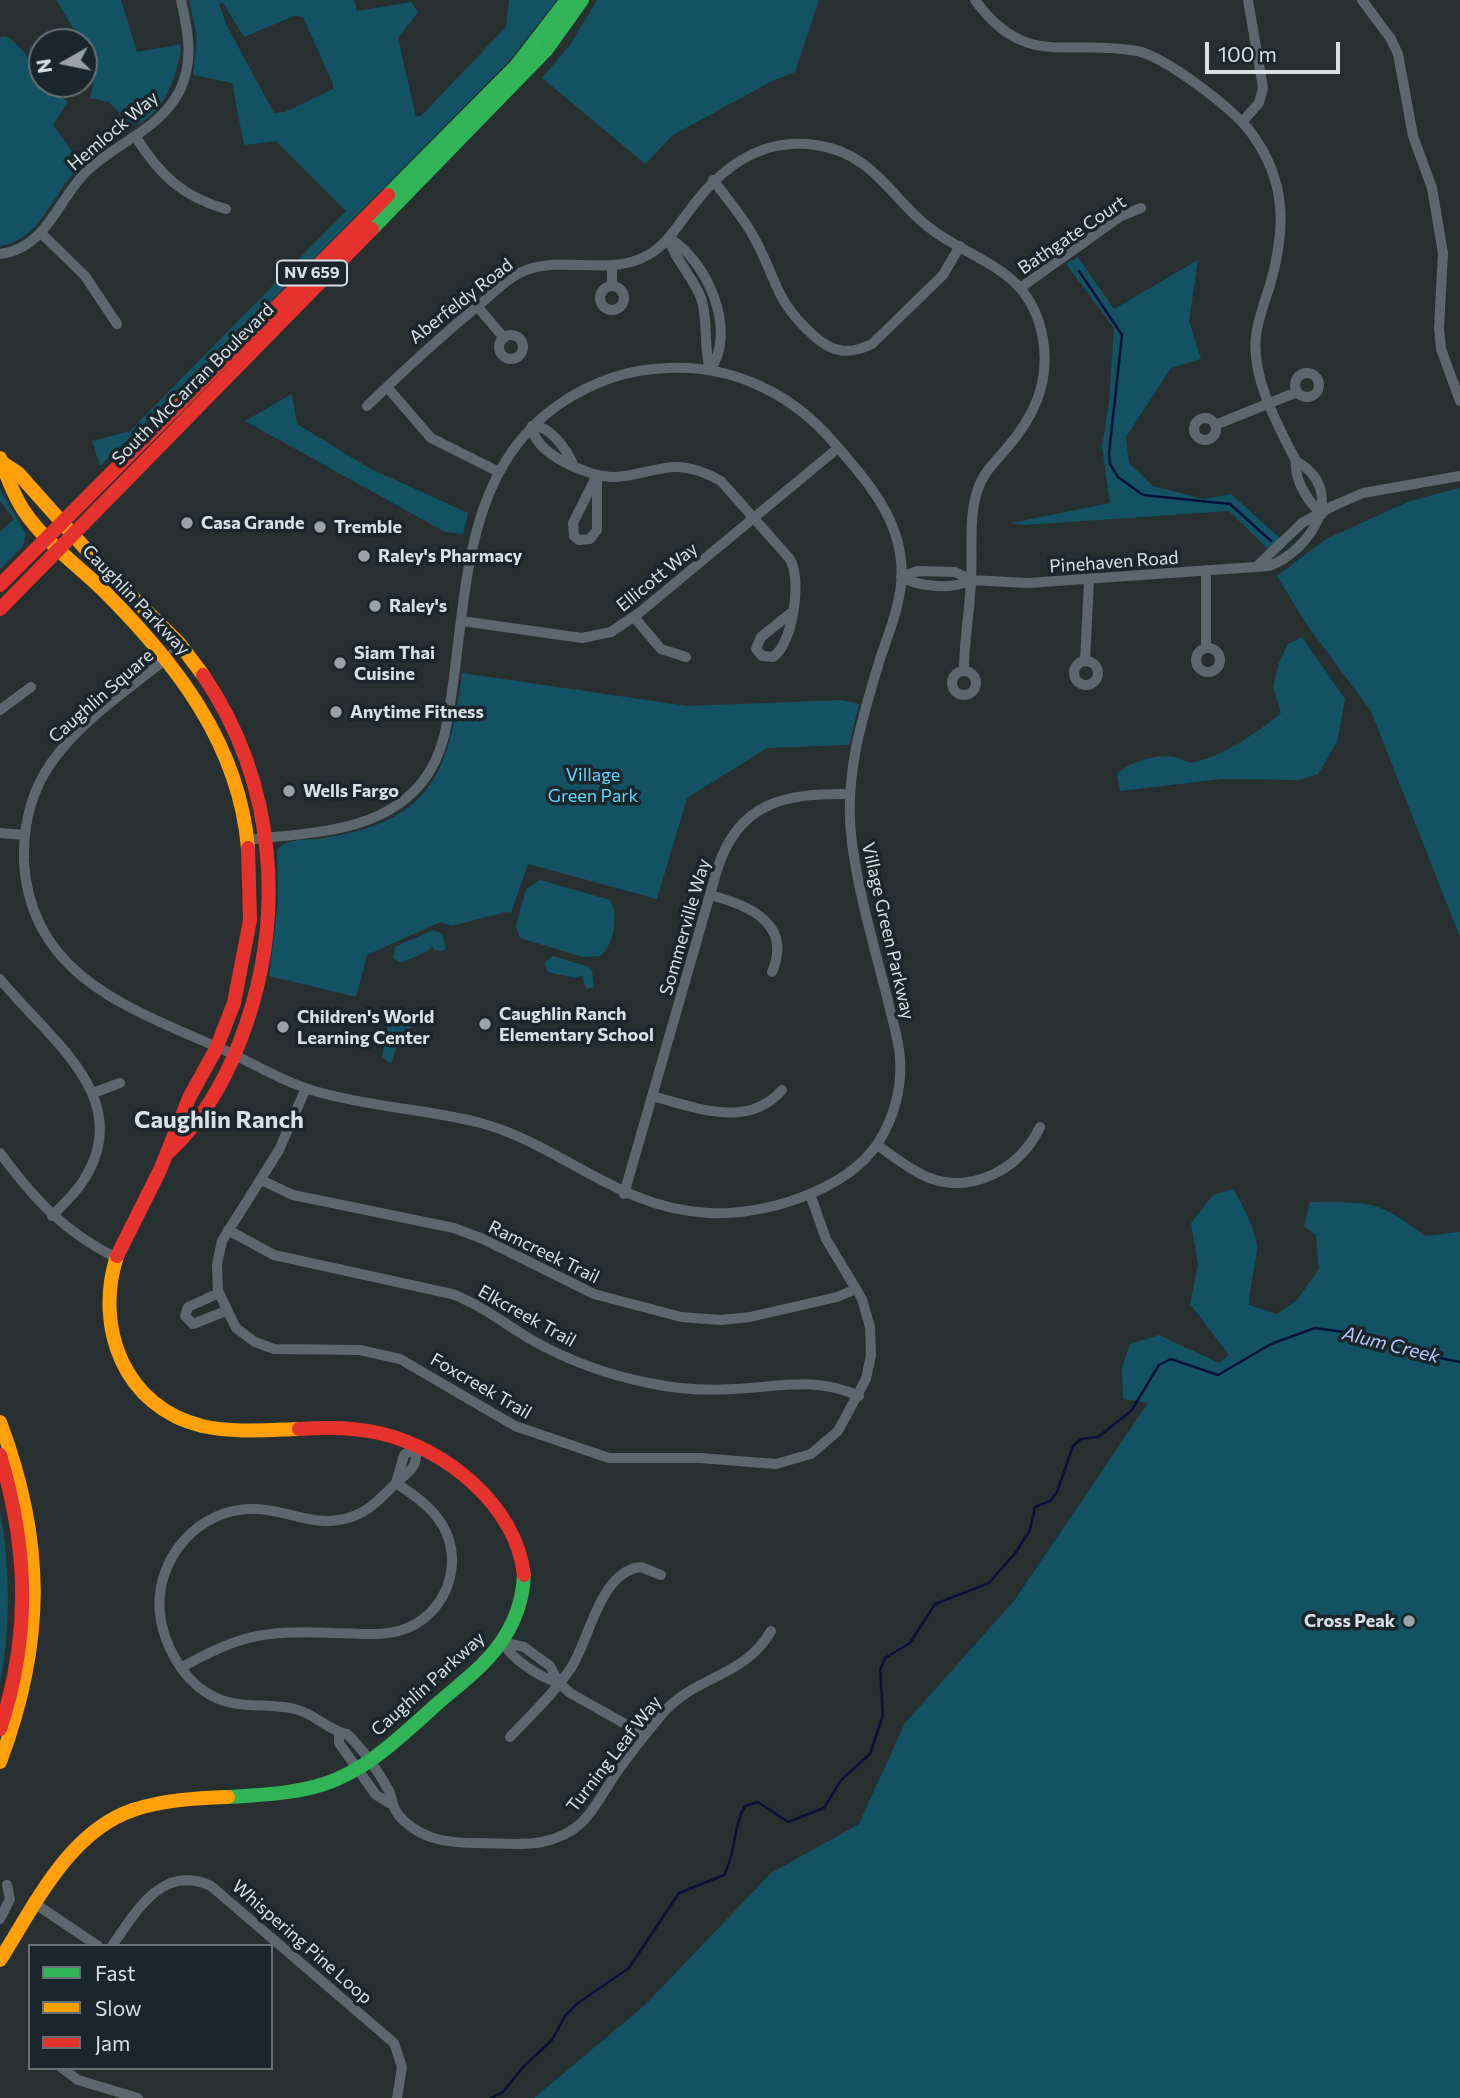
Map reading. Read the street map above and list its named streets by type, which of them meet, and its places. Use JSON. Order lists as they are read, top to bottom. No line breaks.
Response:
{"streets":{"street":["Hemlock Way","Bathgate Court","NV 659","Aberfeldy Road","South McCarran Boulevard","Pinehaven Road","Ellicott Way","Caughlin Parkway","Caughlin Square","Sommerville Way","Village Green Parkway","Ramcreek Trail","Elkcreek Trail","Foxcreek Trail","Turning Leaf Way","Whispering Pine Loop"]},"crossings":[["Bathgate Court","Aberfeldy Road"],["Aberfeldy Road","Pinehaven Road"],["South McCarran Boulevard","Caughlin Parkway"],["Pinehaven Road","Village Green Parkway"],["Ellicott Way","Village Green Parkway"],["Caughlin Parkway","Caughlin Square"],["Caughlin Parkway","Village Green Parkway"],["Caughlin Parkway","Turning Leaf Way"],["Caughlin Square","Village Green Parkway"],["Sommerville Way","Village Green Parkway"],["Village Green Parkway","Foxcreek Trail"],["Ramcreek Trail","Foxcreek Trail"],["Elkcreek Trail","Foxcreek Trail"]],"districts":["Caughlin Ranch"],"water":["Alum Creek"],"parks":["Village Green Park"],"places":["Casa Grande","Tremble","Raley's Pharmacy","Raley's","Siam Thai Cuisine","Anytime Fitness","Wells Fargo","Caughlin Ranch Elementary School","Children's World Learning Center","Cross Peak"],"legend":["Fast","Slow","Jam"],"scale_bar":"100 m","north":"left"}
